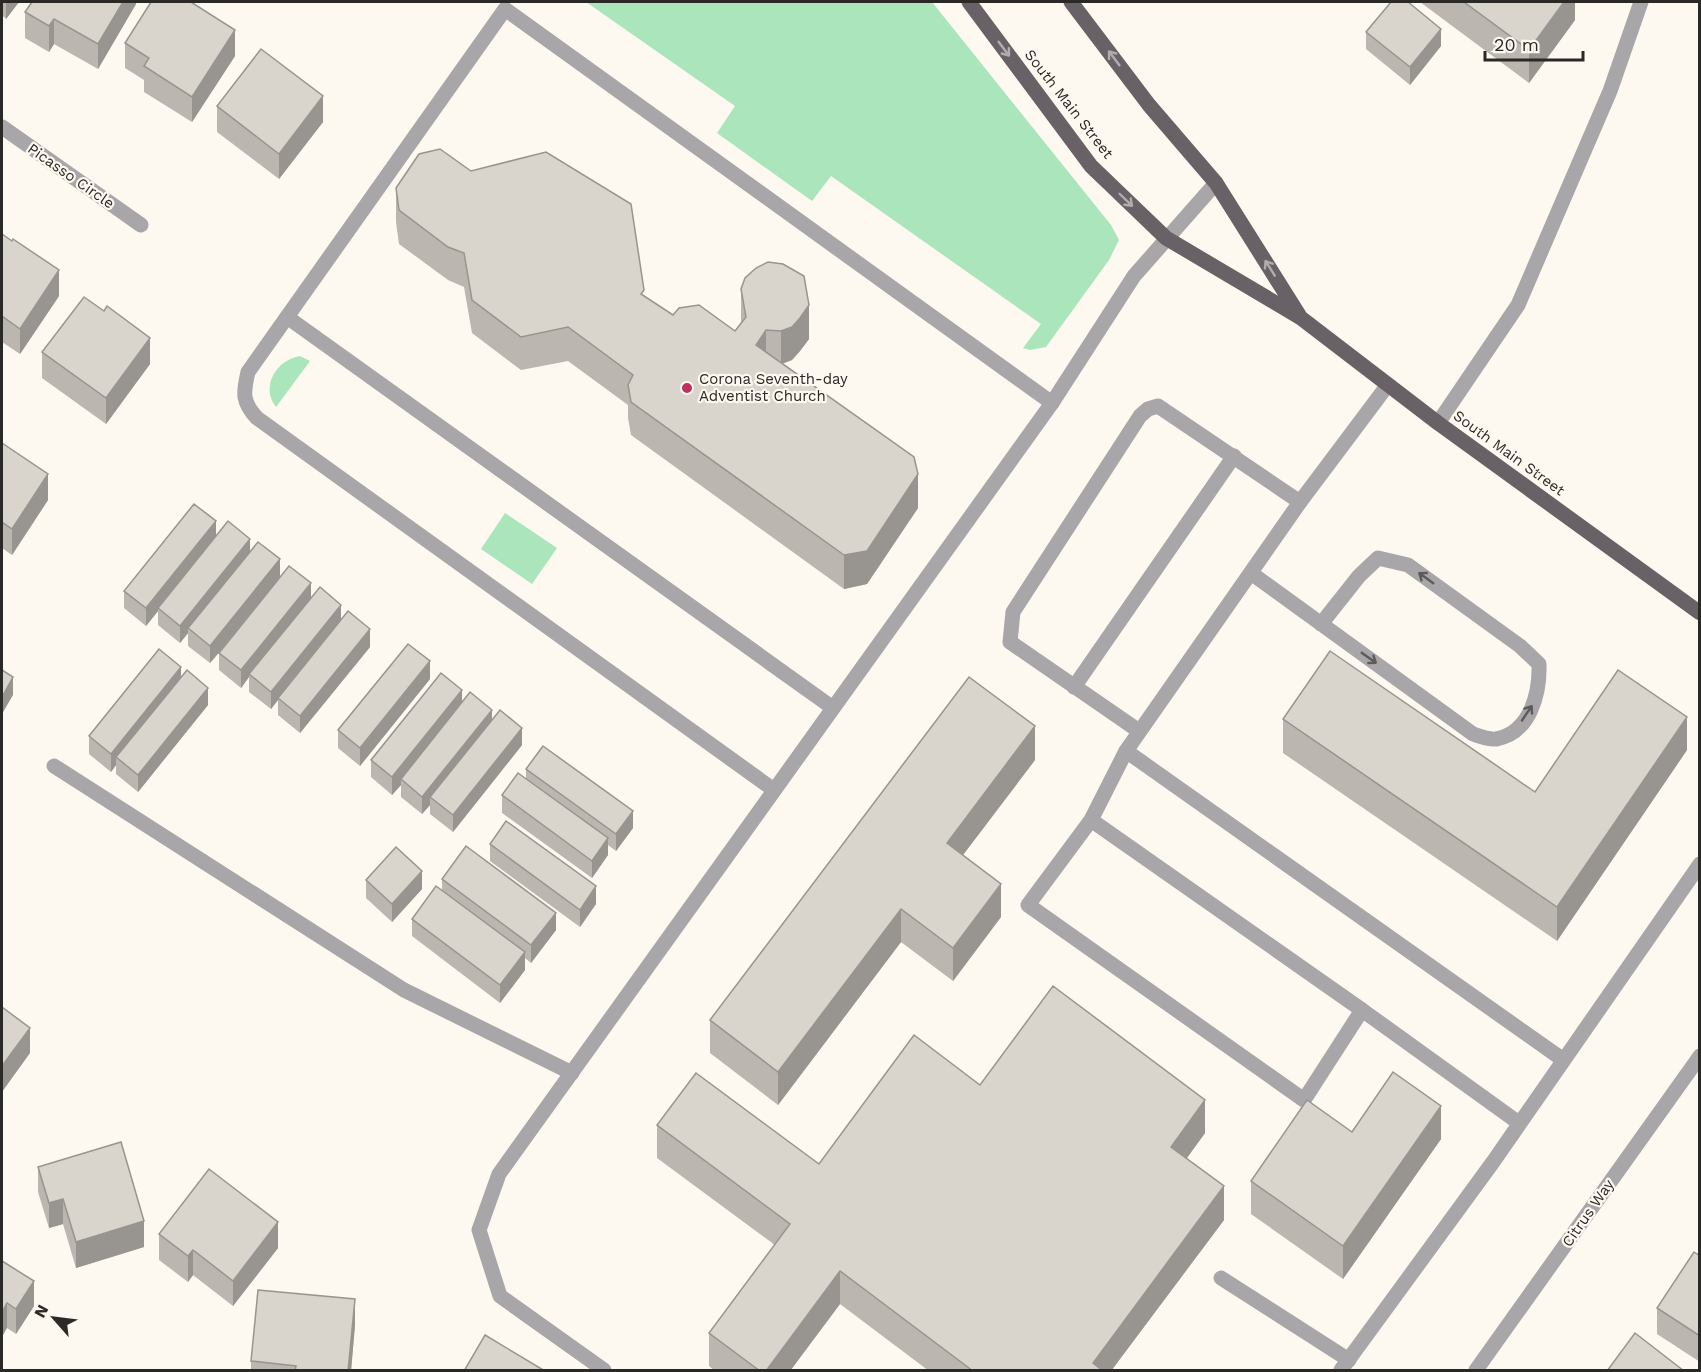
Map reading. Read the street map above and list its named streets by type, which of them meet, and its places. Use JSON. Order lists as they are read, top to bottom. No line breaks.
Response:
{"streets":{"main road":["South Main Street"],"street":["Picasso Circle","Citrus Way"]},"places":["Corona Seventh-day Adventist Church"],"scale_bar":"20 m","north":"top left"}
